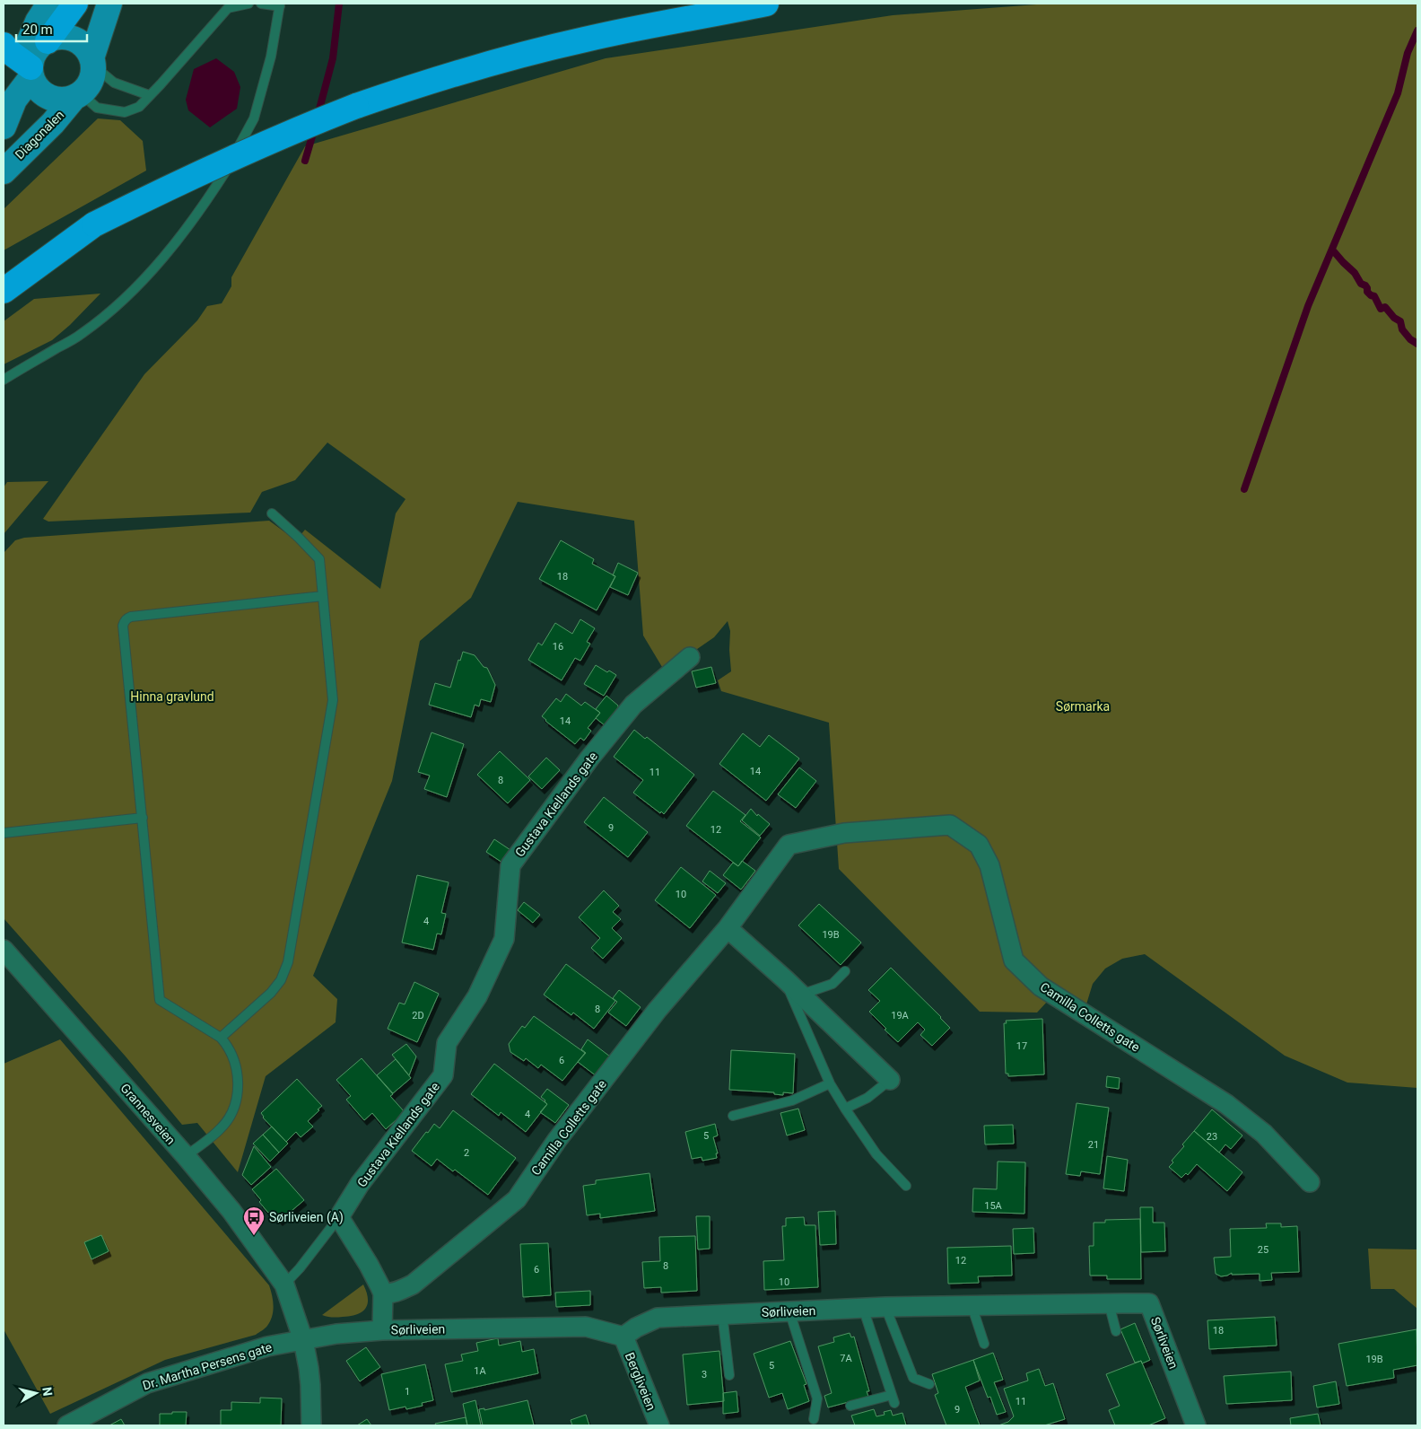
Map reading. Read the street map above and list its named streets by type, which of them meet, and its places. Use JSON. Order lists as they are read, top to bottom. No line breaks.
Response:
{"streets":{"main road":["Diagonalen"],"street":["Gustava Kiellands gate","Camilla Colletts gate","Grannesveien","Sørliveien","Dr. Martha Persens gate","Bergliveien"]},"crossings":[["Grannesveien","Sørliveien"],["Grannesveien","Dr. Martha Persens gate"],["Sørliveien","Dr. Martha Persens gate"],["Sørliveien","Bergliveien"]],"parks":["Hinna gravlund","Sørmarka"],"places":{"bus stop":["Sørliveien (A)"]},"house_numbers":["18","16","14","14","11","8","9","12","10","4","19B","8","2D","19A","17","6","4","5","23","21","2","15A","25","12","8","6","10","18","7A","19B","5","1A","3","1","11","9"],"scale_bar":"20 m","north":"right"}
